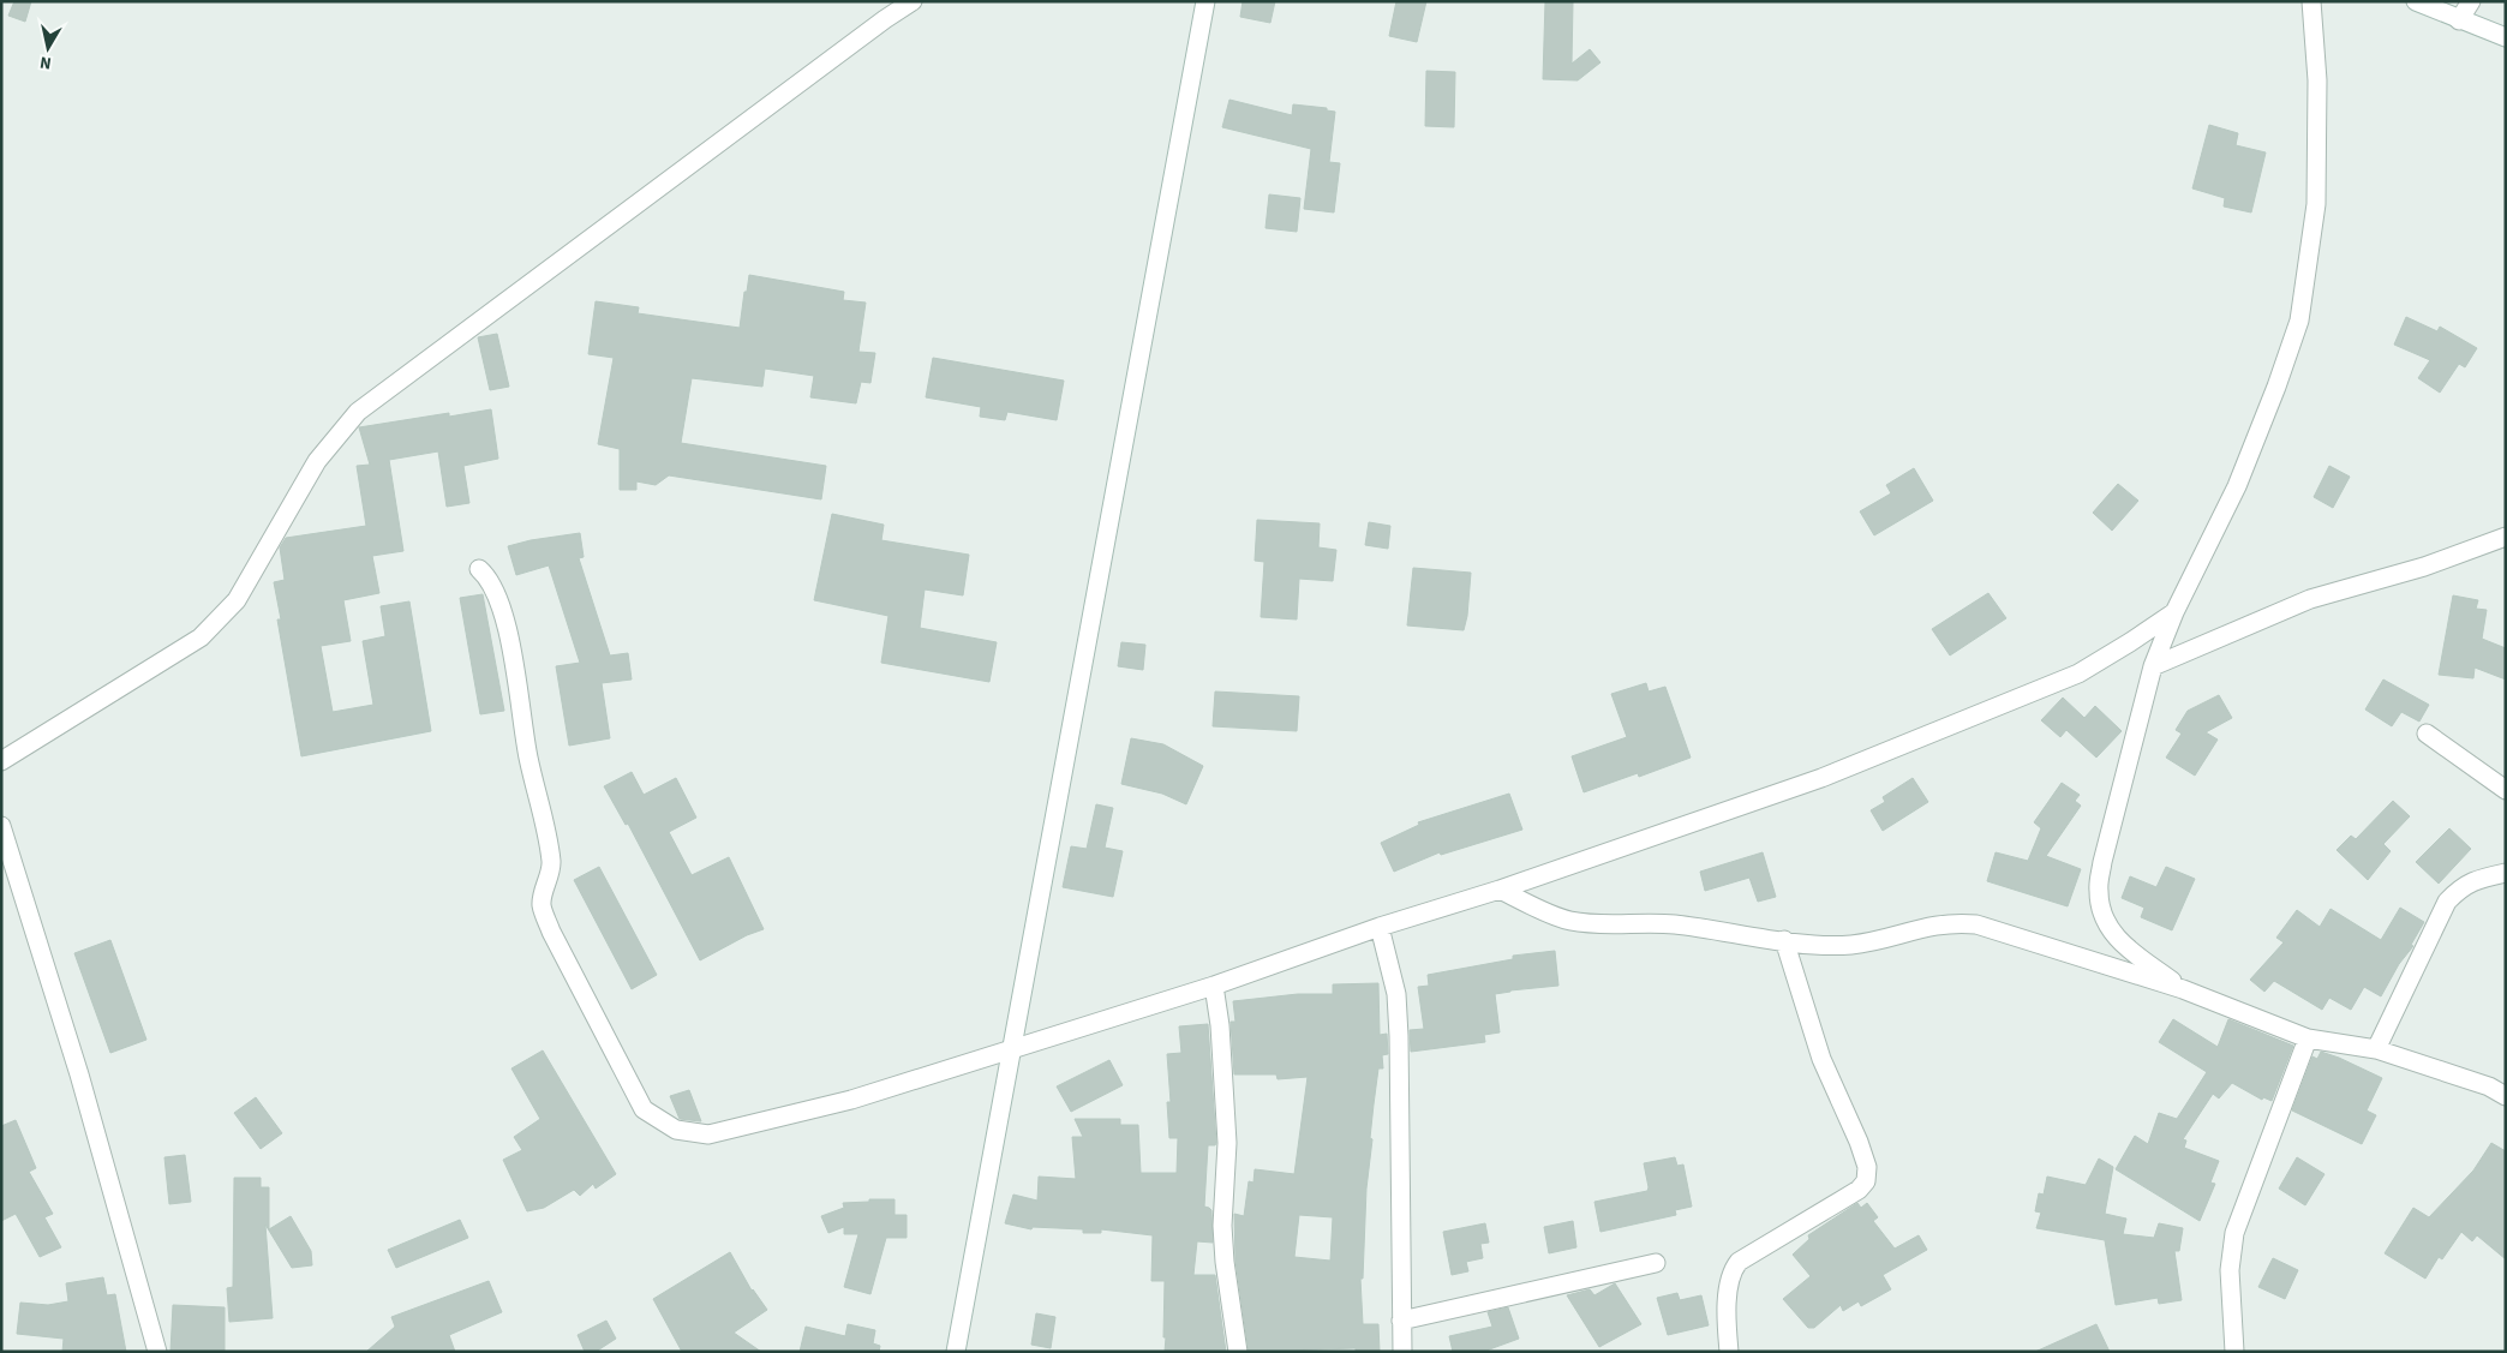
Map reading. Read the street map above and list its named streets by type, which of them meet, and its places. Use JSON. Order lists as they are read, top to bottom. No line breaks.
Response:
{"north":"bottom"}
